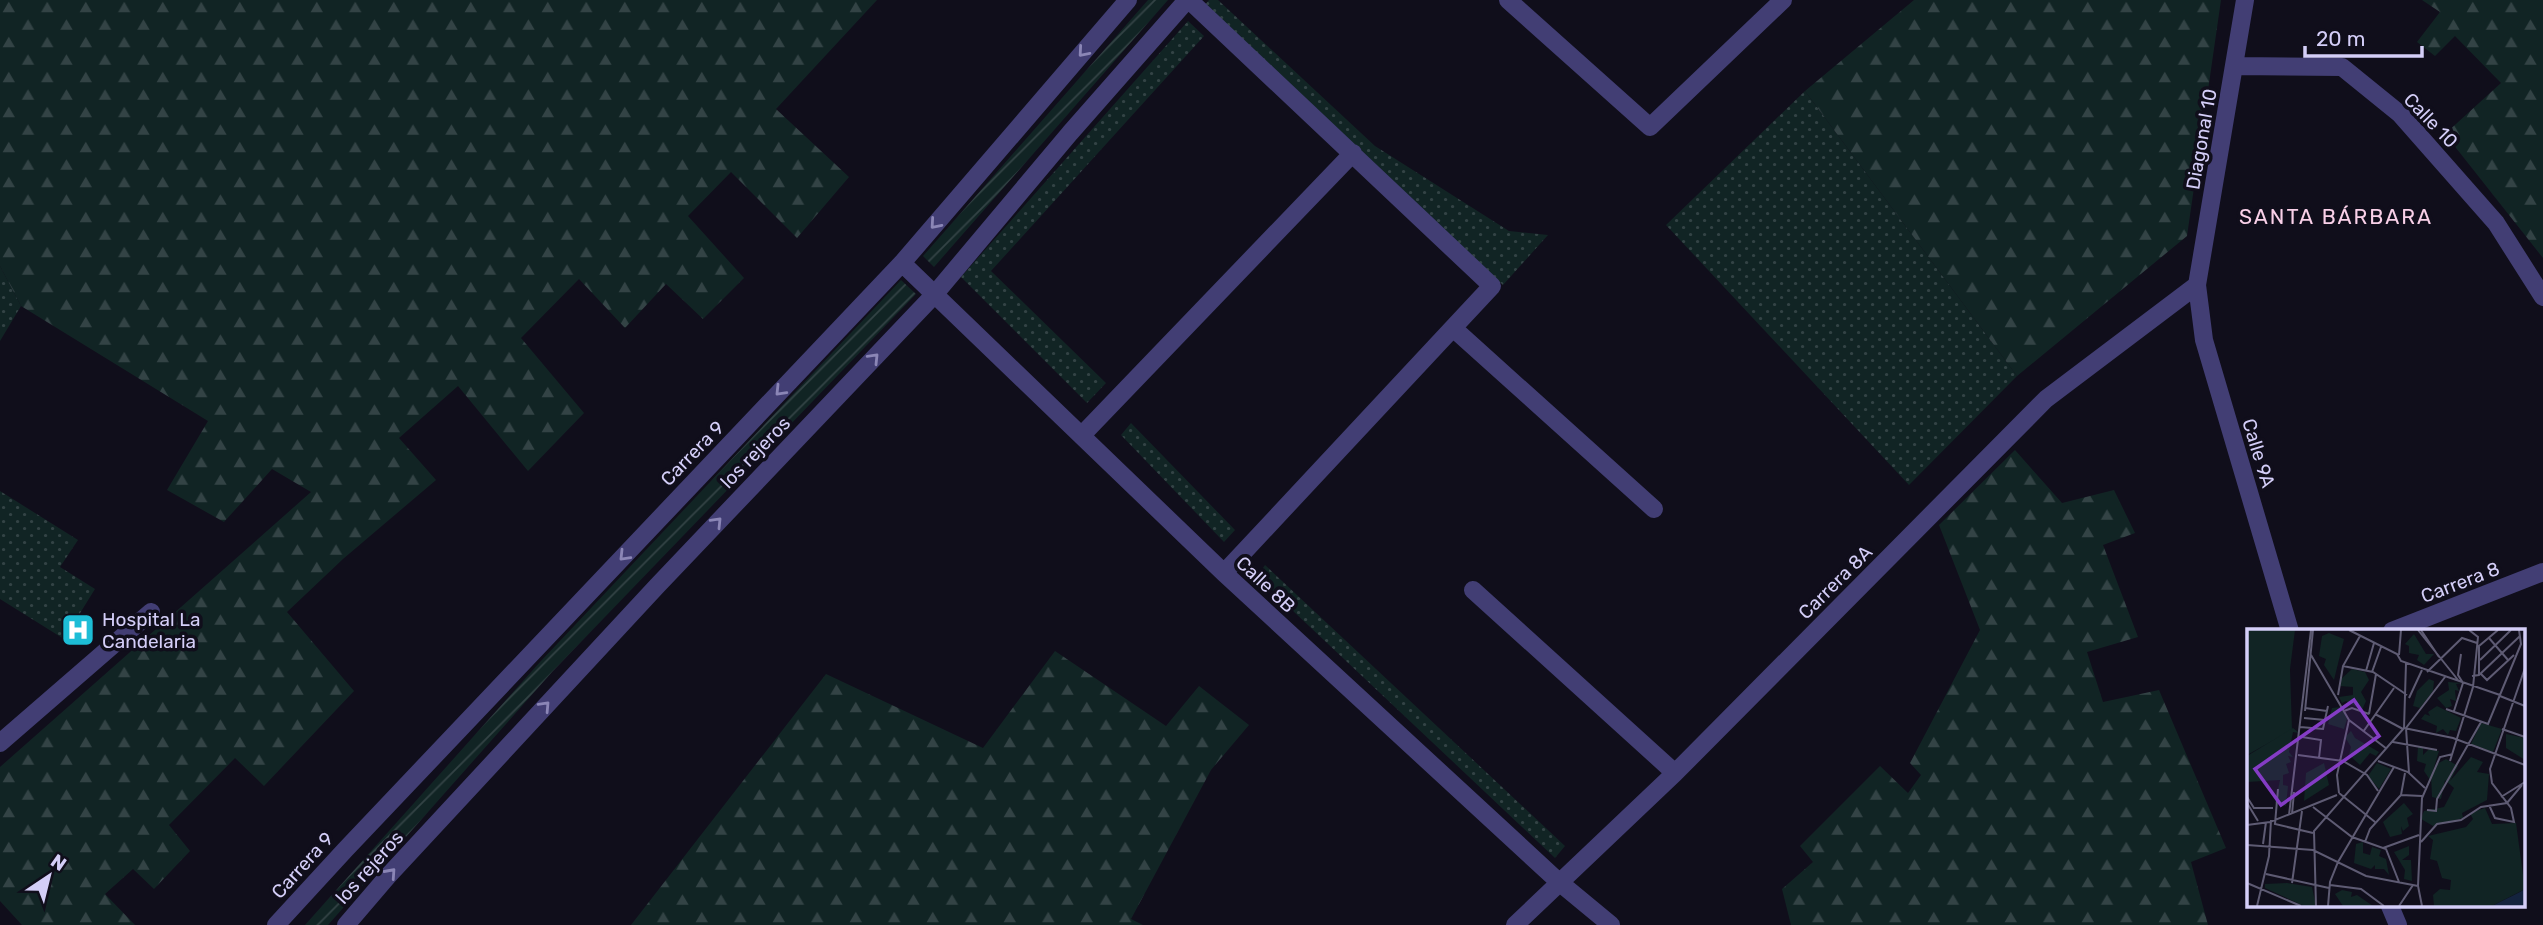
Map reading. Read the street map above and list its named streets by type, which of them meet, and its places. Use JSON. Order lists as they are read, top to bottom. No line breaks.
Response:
{"streets":{"street":["Calle 10","Diagonal 10","los rejeros","Carrera 9","Calle 9A","Carrera 8A","Carrera 8","Calle 8B"]},"crossings":[["Calle 10","Diagonal 10"],["Diagonal 10","Calle 9A"],["Diagonal 10","Carrera 8A"],["los rejeros","Calle 8B"],["Carrera 9","Calle 8B"],["Calle 9A","Carrera 8A"],["Carrera 8A","Calle 8B"]],"one_way":["los rejeros","Carrera 9"],"districts":["SANTA BÁRBARA"],"places":{"hospital":["Hospital La Candelaria"]},"scale_bar":"20 m","north":"top right"}
